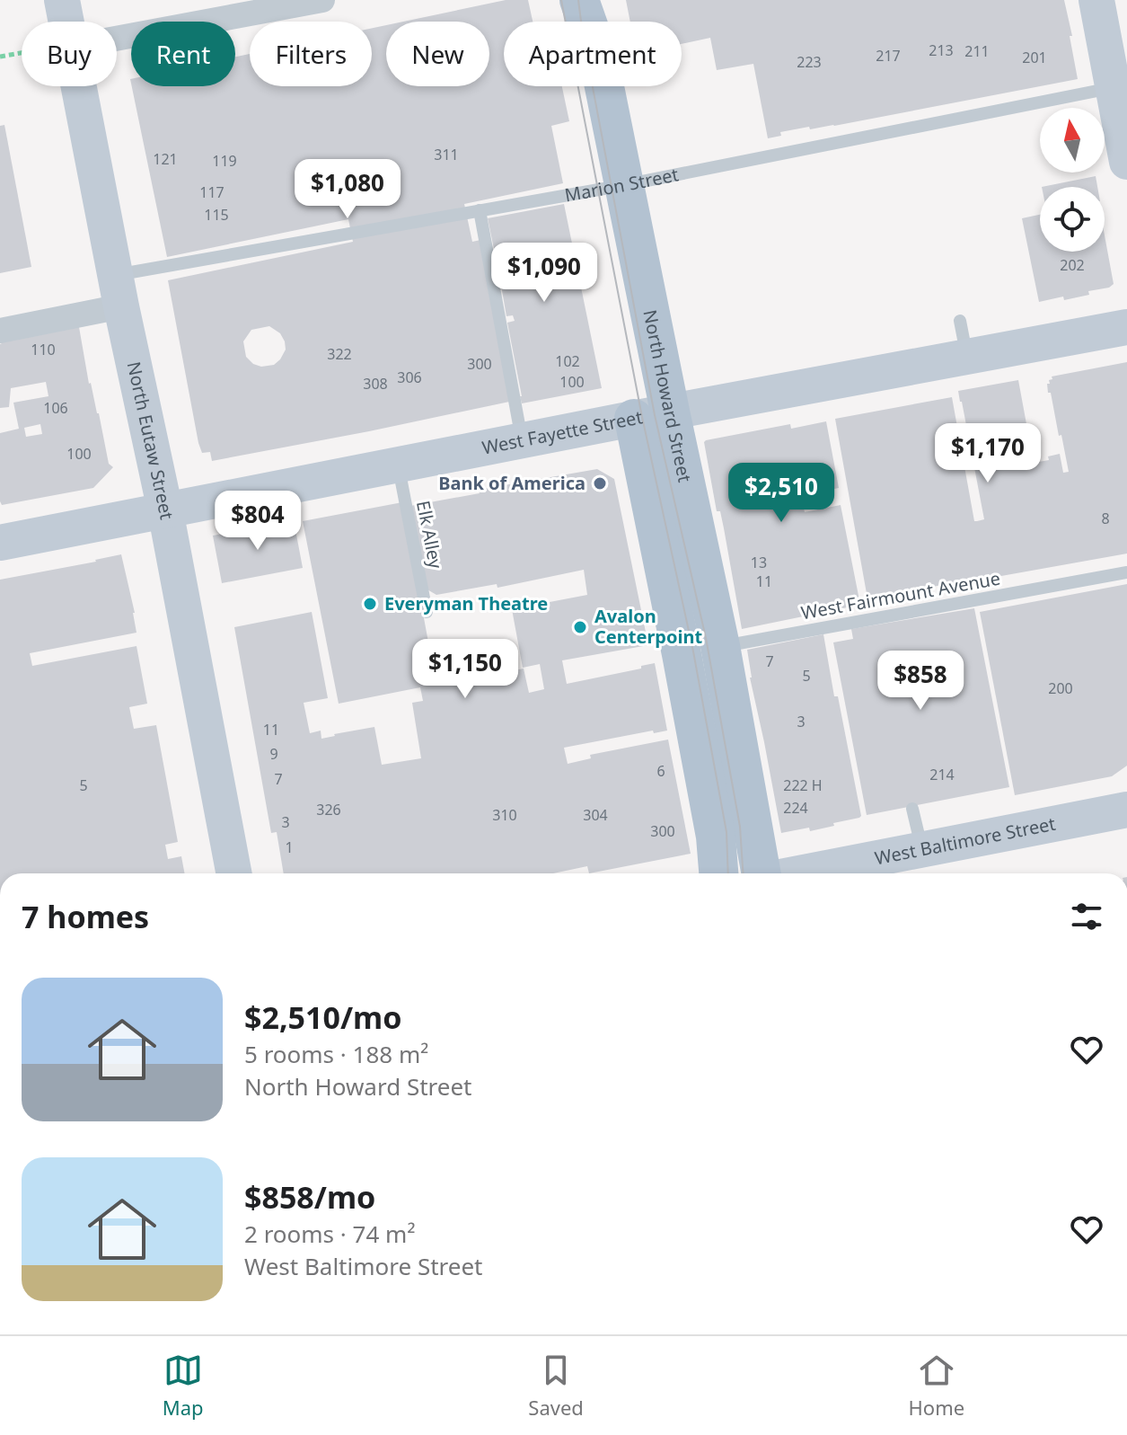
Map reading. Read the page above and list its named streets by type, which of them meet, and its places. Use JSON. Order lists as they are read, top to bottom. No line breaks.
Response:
{"streets":{"main road":["North Howard Street","West Fayette Street","North Eutaw Street","West Baltimore Street"],"street":["Marion Street"],"lane":["Elk Alley","West Fairmount Avenue"]},"crossings":[["Marion Street","North Howard Street"],["Marion Street","North Eutaw Street"],["North Howard Street","West Fayette Street"],["North Howard Street","West Fairmount Avenue"],["West Fayette Street","North Eutaw Street"],["West Fayette Street","Elk Alley"]],"places":["Bank of America","Everyman Theatre","Avalon Centerpoint"],"house_numbers":["213","211","217","201","223","311","121","119","117","115","202","110","322","102","300","306","100","308","106","100","8","13","11","7","5","200","3","11","9","6","214","7","5","222 H","224","326","310","304","3","300","1"],"north":"top","page":{"chip":["Buy","Rent","Filters","New","Apartment"],"price":["$1,080","$1,090","$1,170","$2,510","$804","$1,150","$858"],"heading":"7 homes","list":[{"name":"$2,510/mo","note":"5 rooms · 188 m² · North Howard Street"},{"name":"$858/mo","note":"2 rooms · 74 m² · West Baltimore Street"}],"tabs":["Map","Saved","Home"]}}
